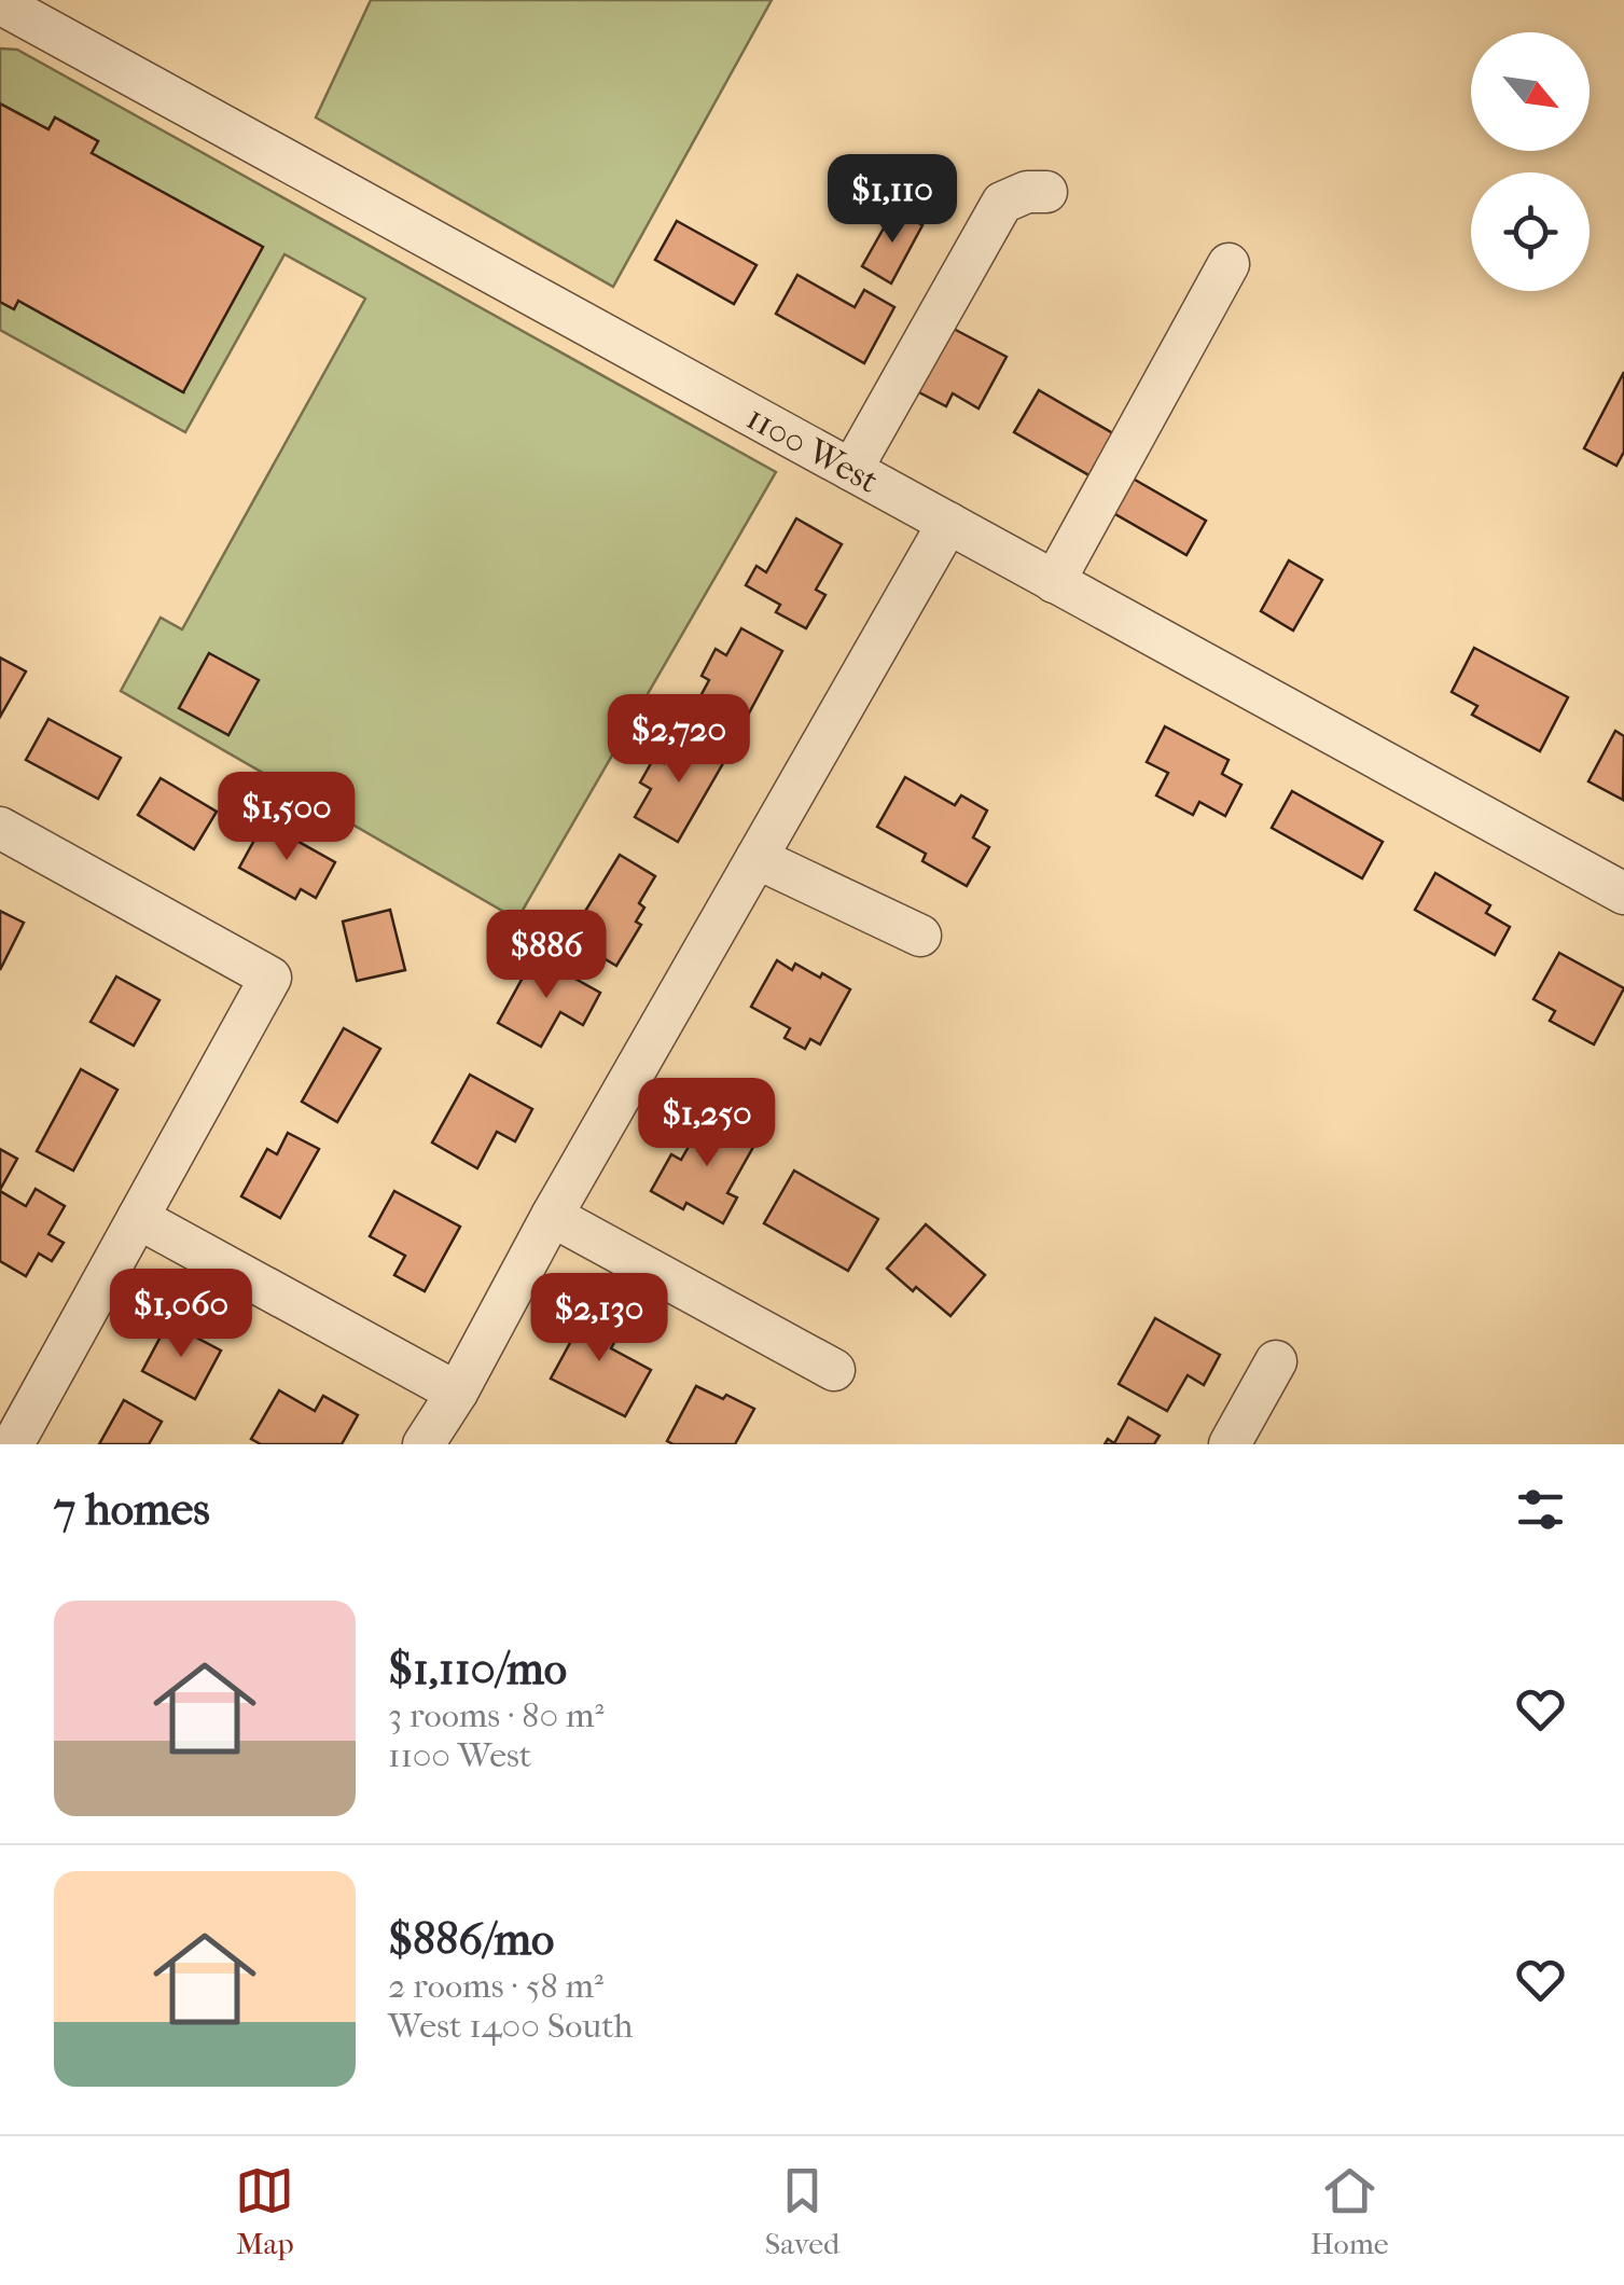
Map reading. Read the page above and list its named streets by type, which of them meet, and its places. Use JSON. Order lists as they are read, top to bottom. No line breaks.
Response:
{"streets":{"street":["1100 West"]},"north":"bottom right","page":{"price":["$1,110","$2,720","$1,500","$886","$1,250","$1,060","$2,130"],"heading":"7 homes","list":[{"name":"$1,110/mo","note":"3 rooms · 80 m² · 1100 West"},{"name":"$886/mo","note":"2 rooms · 58 m² · West 1400 South"}],"tabs":["Map","Saved","Home"]}}
